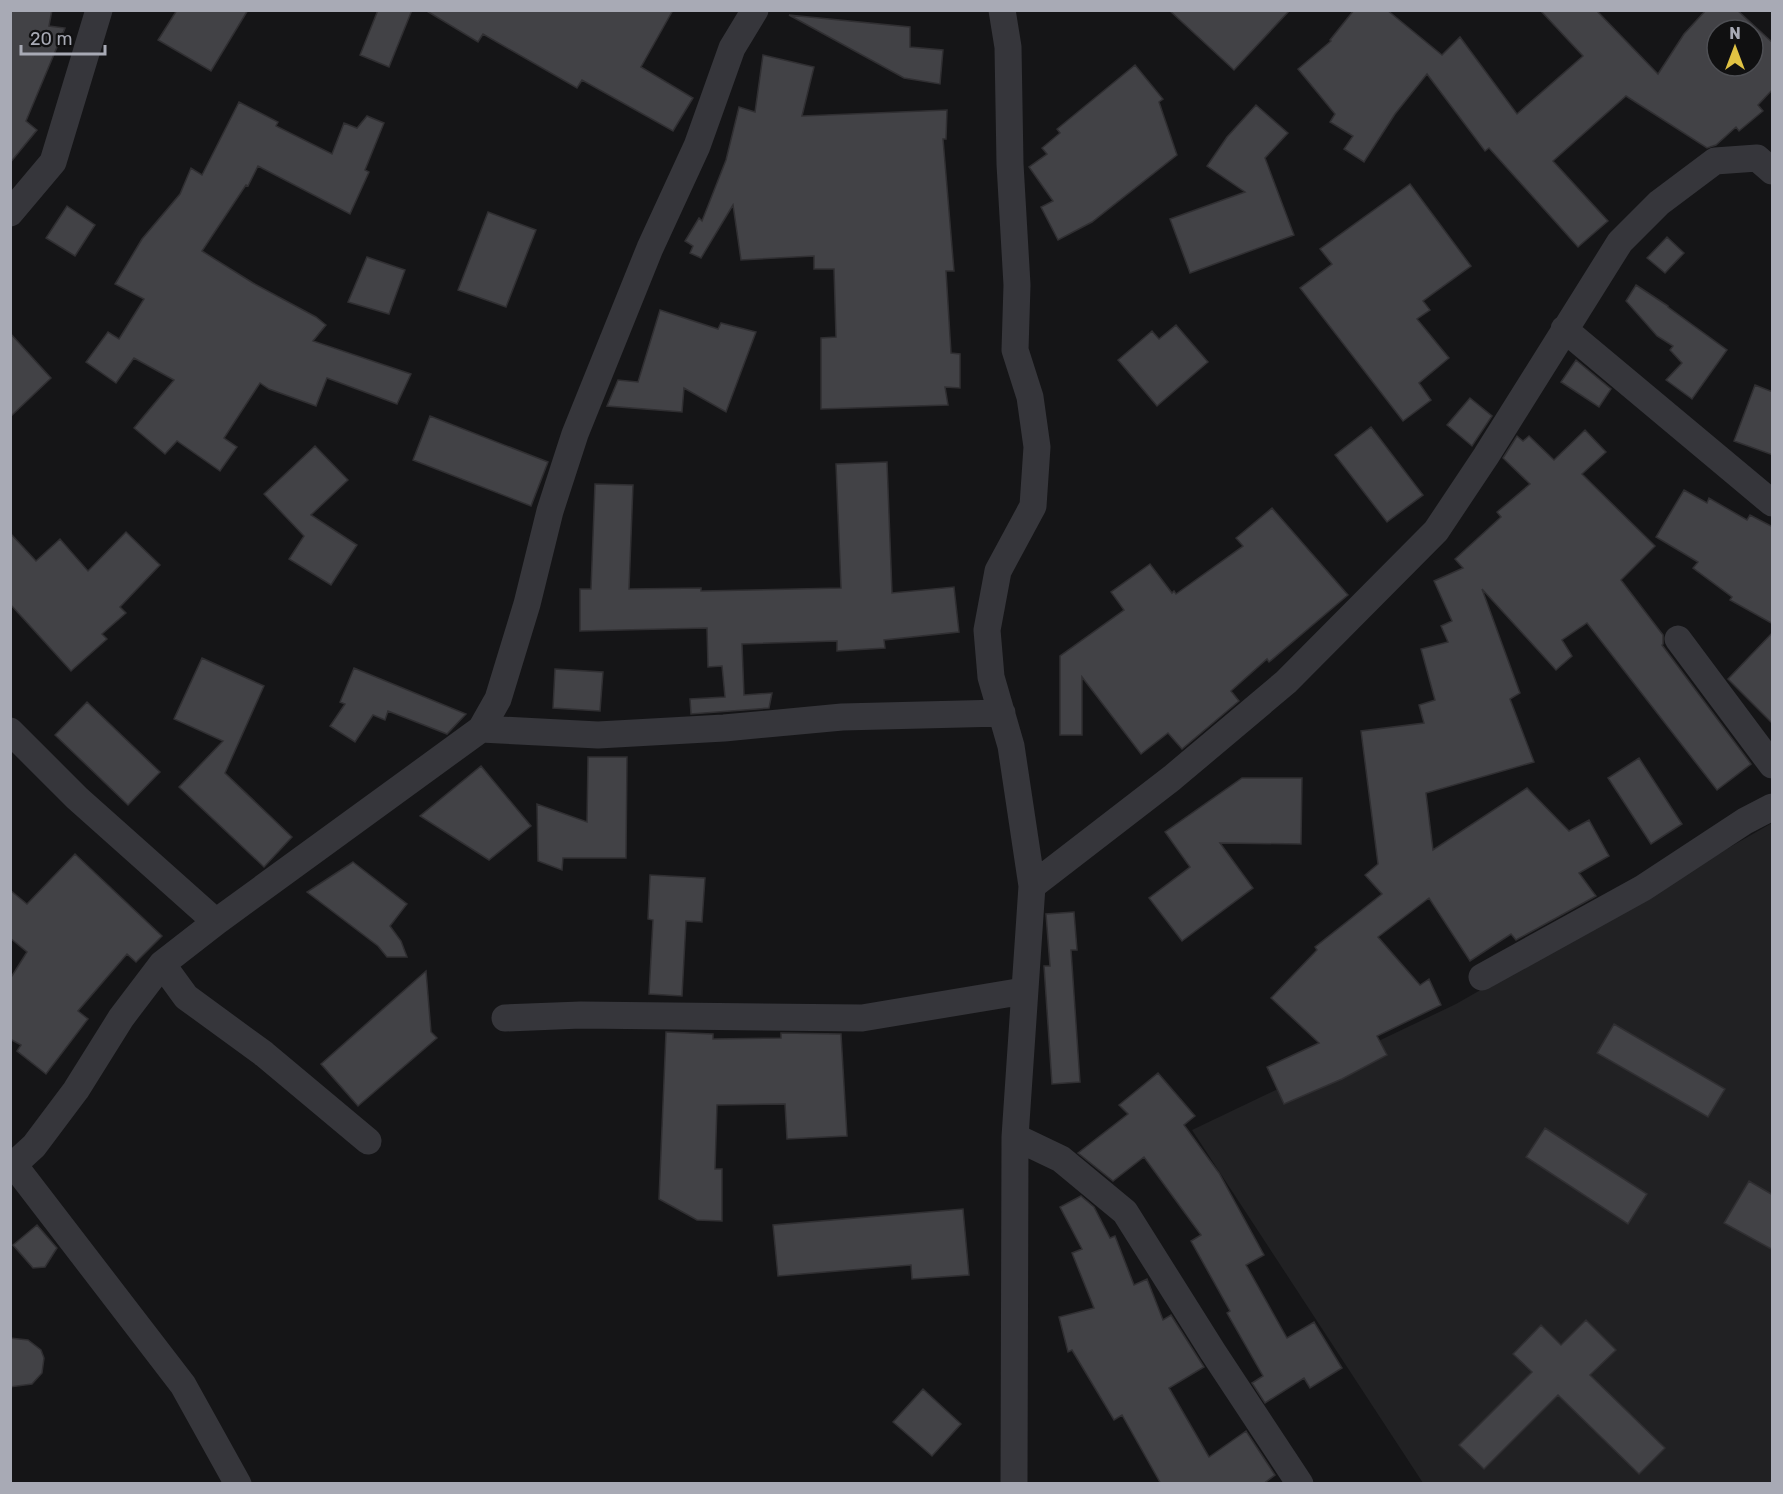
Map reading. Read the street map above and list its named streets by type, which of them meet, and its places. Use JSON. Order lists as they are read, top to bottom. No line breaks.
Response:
{"scale_bar":"20 m","north":"top"}
